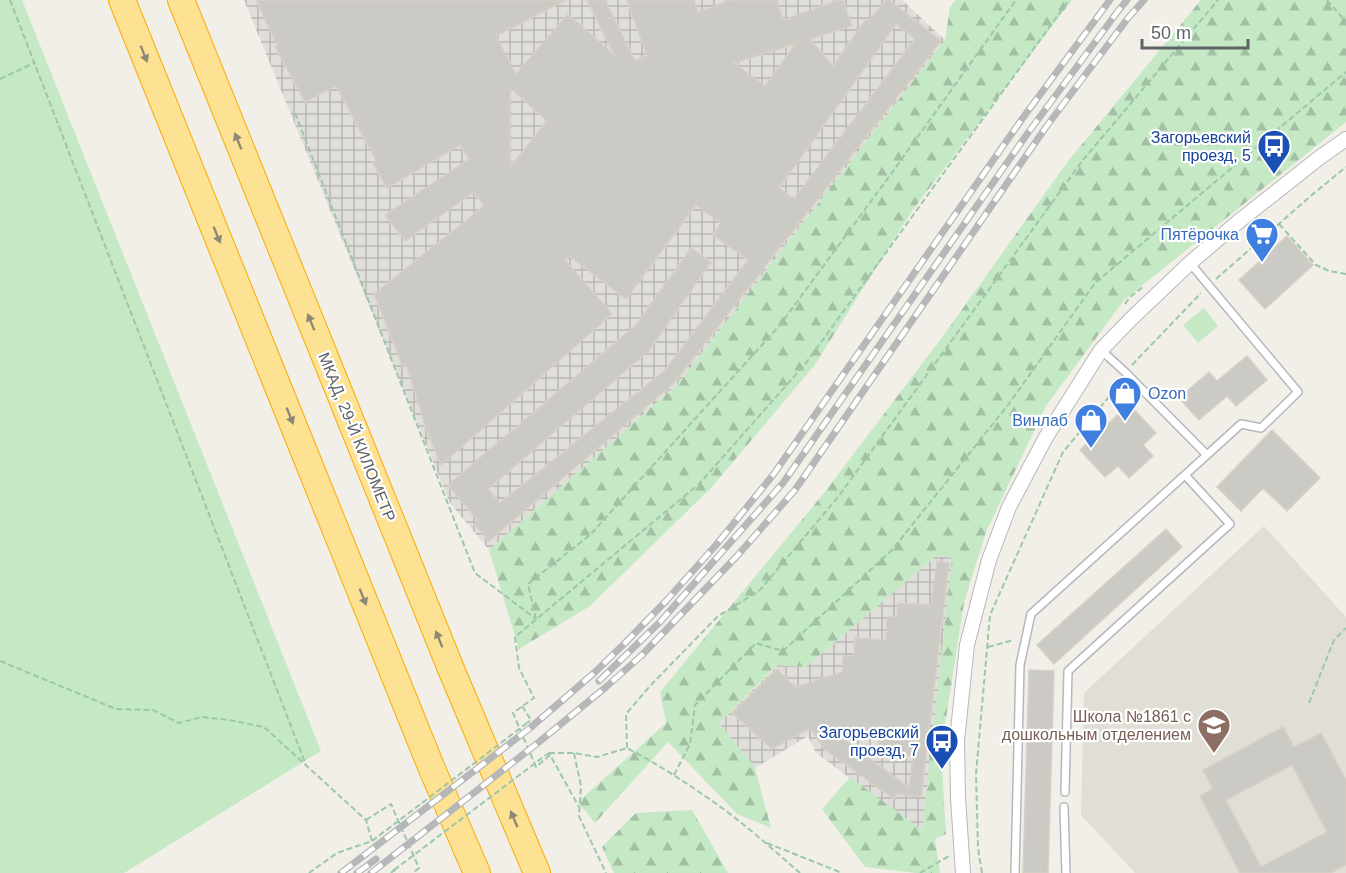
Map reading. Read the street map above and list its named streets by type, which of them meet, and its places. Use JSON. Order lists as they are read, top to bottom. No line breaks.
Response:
{"streets":{"highway":["МКАД, 29-Й КИЛОМЕТР"]},"places":{"bus stop":["Загорьевский проезд, 5","Загорьевский проезд, 7"],"supermarket":["Пятёрочка"],"shop":["Ozon","Винлаб"],"school or university":["Школа №1861 с дошкольным отделением"]},"scale_bar":"50 m"}
